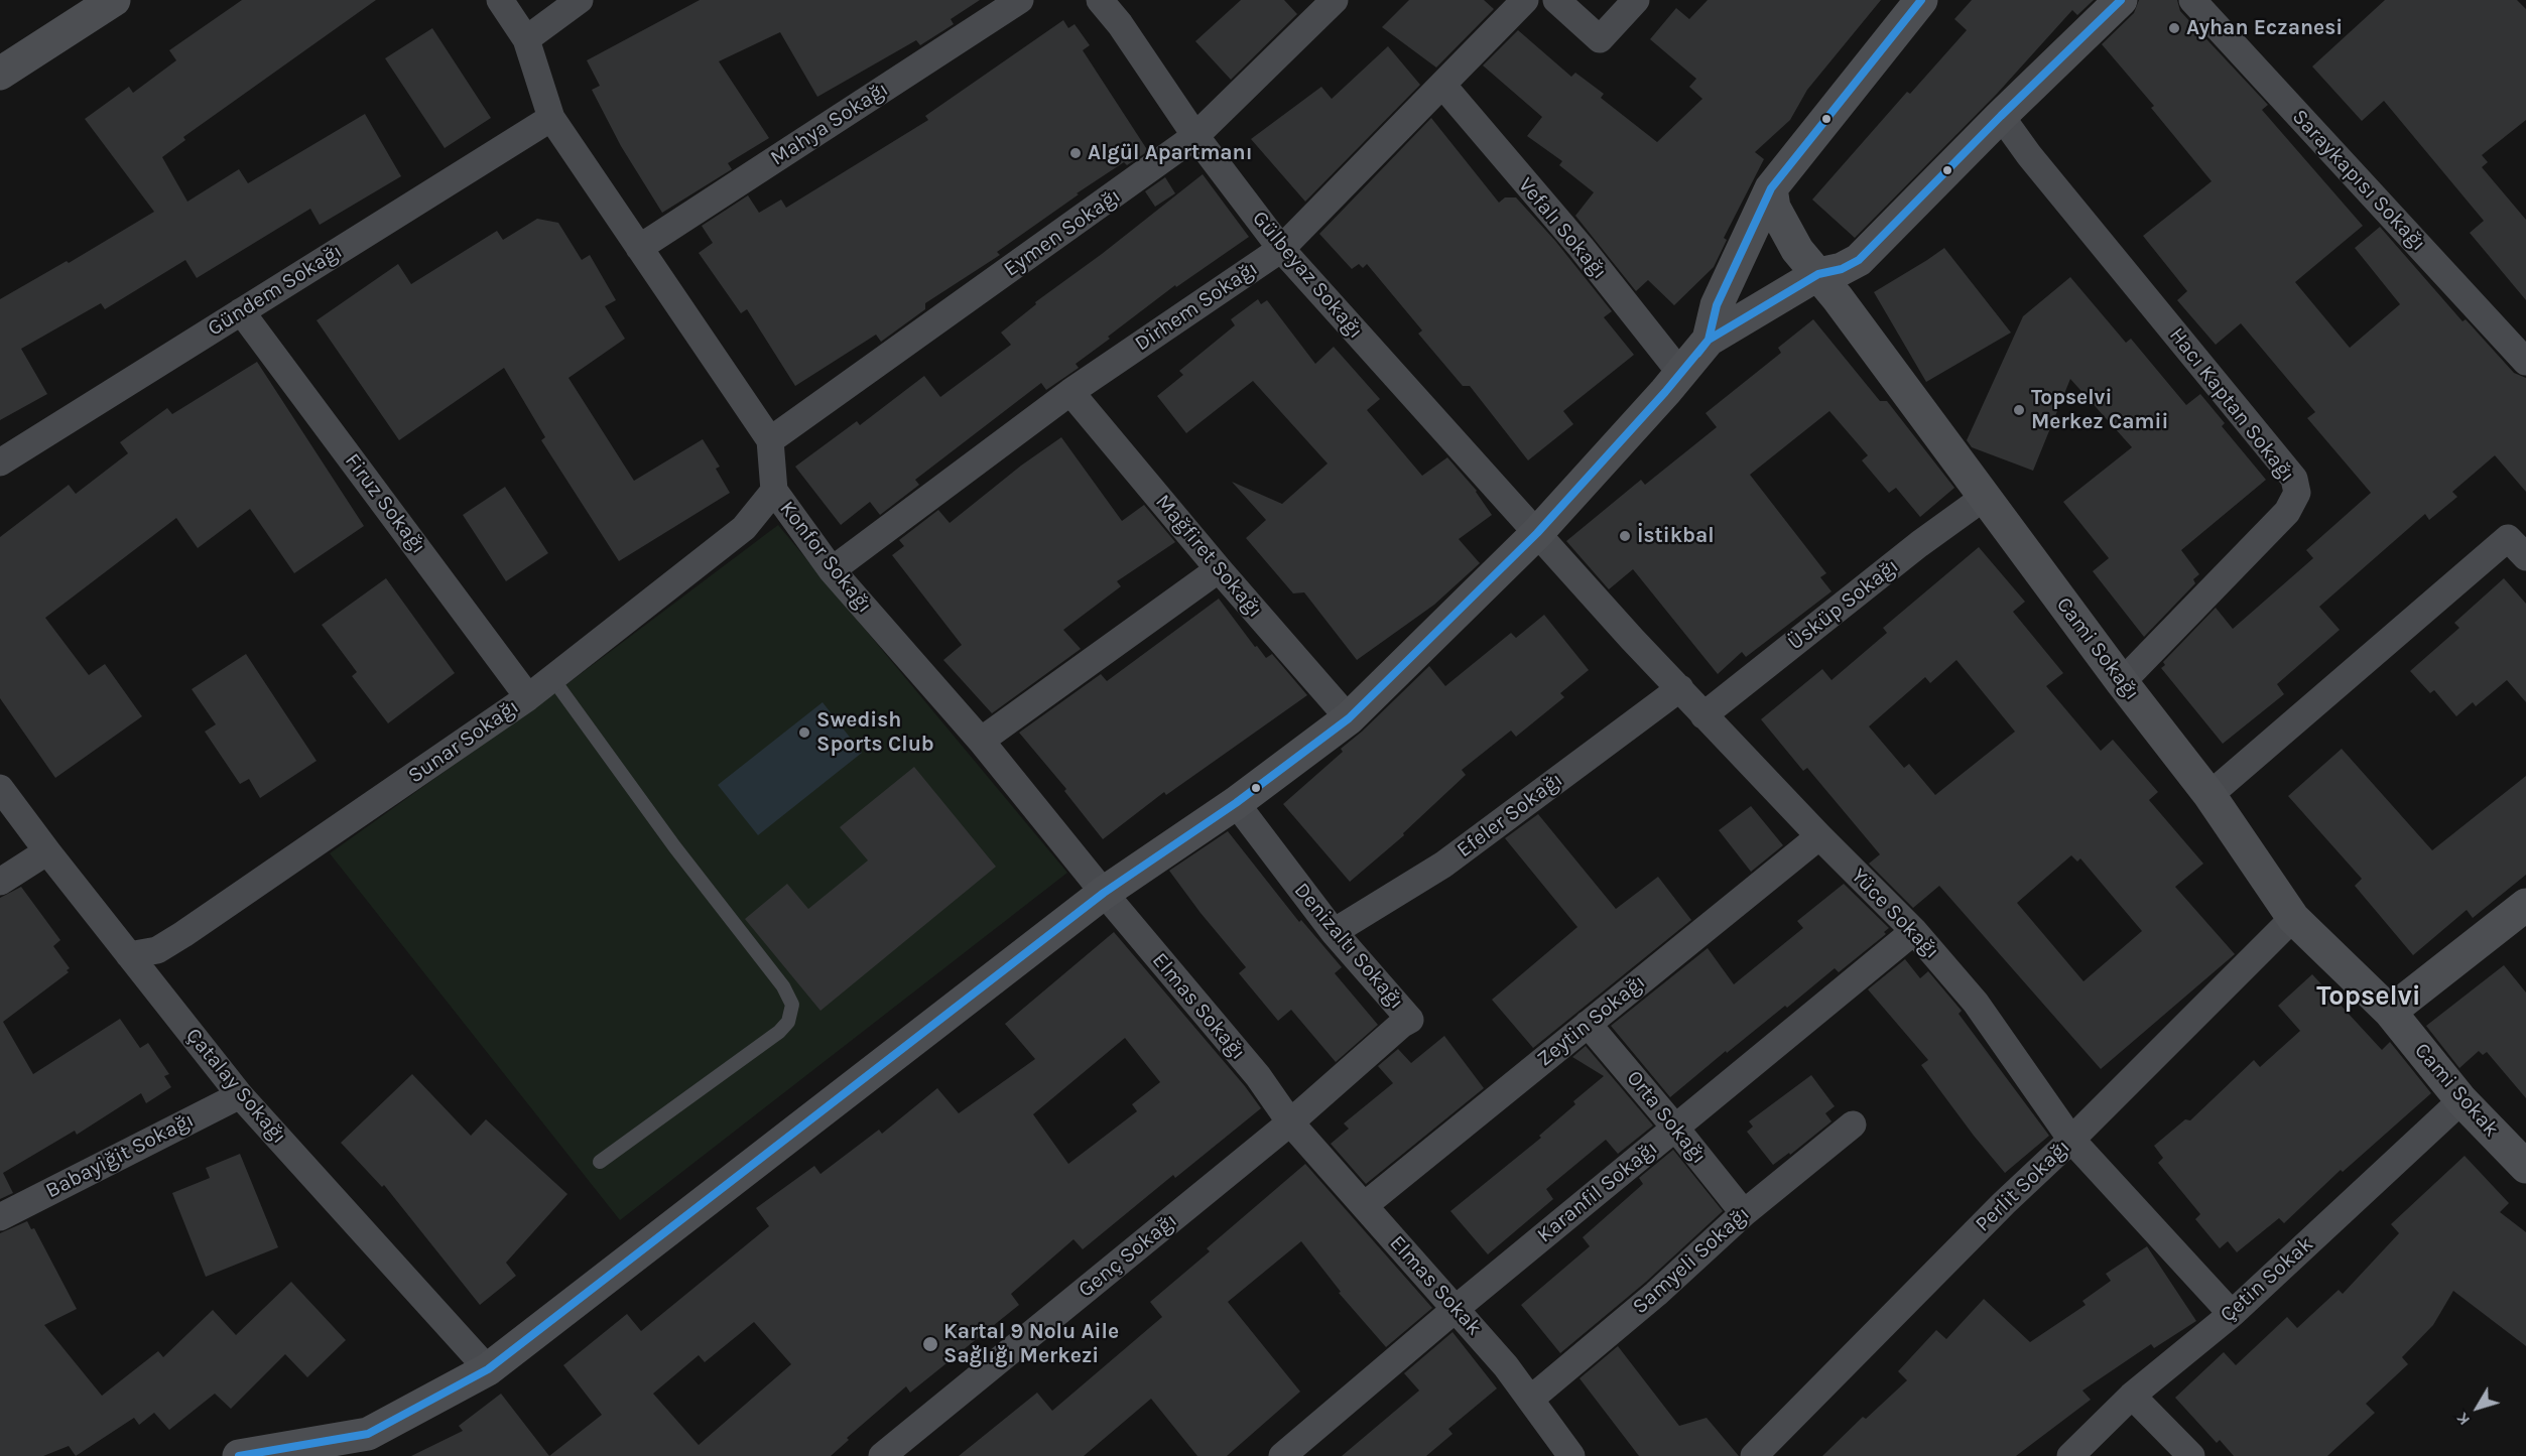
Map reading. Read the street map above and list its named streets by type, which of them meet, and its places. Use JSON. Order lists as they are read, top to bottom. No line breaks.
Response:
{"streets":{"street":["Mahya Sokağı","Saraykapısı Sokağı","Vefalı Sokağı","Eymen Sokağı","Gülbeyaz Sokağı","Gündem Sokağı","Dirhem Sokağı","Hacı Kaptan Sokağı","Firuz Sokağı","Mağfiret Sokağı","Konfor Sokağı","Üsküp Sokağı","Cami Sokağı","Sunar Sokağı","Efeler Sokağı","Yüce Sokağı","Denizaltı Sokağı","Elmas Sokağı","Zeytin Sokağı","Çatalay Sokağı","Cami Sokak","Orta Sokağı","Babayiğit Sokağı","Perlit Sokağı","Karanfil Sokağı","Genç Sokağı","Samyeli Sokağı","Çetin Sokak","Elmas Sokak"]},"crossings":[["Mahya Sokağı","Konfor Sokağı"],["Vefalı Sokağı","Dirhem Sokağı"],["Eymen Sokağı","Gülbeyaz Sokağı"],["Eymen Sokağı","Konfor Sokağı"],["Gülbeyaz Sokağı","Dirhem Sokağı"],["Gülbeyaz Sokağı","Yüce Sokağı"],["Gündem Sokağı","Firuz Sokağı"],["Gündem Sokağı","Konfor Sokağı"],["Dirhem Sokağı","Mağfiret Sokağı"],["Dirhem Sokağı","Konfor Sokağı"],["Hacı Kaptan Sokağı","Cami Sokağı"],["Firuz Sokağı","Sunar Sokağı"],["Konfor Sokağı","Sunar Sokağı"],["Konfor Sokağı","Elmas Sokağı"],["Üsküp Sokağı","Cami Sokağı"],["Üsküp Sokağı","Yüce Sokağı"],["Cami Sokağı","Cami Sokak"],["Cami Sokağı","Perlit Sokağı"],["Sunar Sokağı","Çatalay Sokağı"],["Efeler Sokağı","Yüce Sokağı"],["Efeler Sokağı","Denizaltı Sokağı"],["Yüce Sokağı","Zeytin Sokağı"],["Yüce Sokağı","Perlit Sokağı"],["Yüce Sokağı","Karanfil Sokağı"],["Yüce Sokağı","Çetin Sokak"],["Denizaltı Sokağı","Elmas Sokağı"],["Denizaltı Sokağı","Genç Sokağı"],["Denizaltı Sokağı","Elmas Sokak"],["Elmas Sokağı","Genç Sokağı"],["Elmas Sokağı","Elmas Sokak"],["Zeytin Sokağı","Orta Sokağı"],["Zeytin Sokağı","Elmas Sokak"],["Çatalay Sokağı","Babayiğit Sokağı"],["Cami Sokak","Çetin Sokak"],["Orta Sokağı","Karanfil Sokağı"],["Orta Sokağı","Samyeli Sokağı"],["Karanfil Sokağı","Elmas Sokak"],["Genç Sokağı","Elmas Sokak"],["Samyeli Sokağı","Elmas Sokak"]],"districts":["Topselvi"],"places":["Ayhan Eczanesi","Algül Apartmanı","Topselvi Merkez Camii","İstikbal","Swedish Sports Club","Kartal 9 Nolu Aile Sağlığı Merkezi"],"north":"bottom left"}
